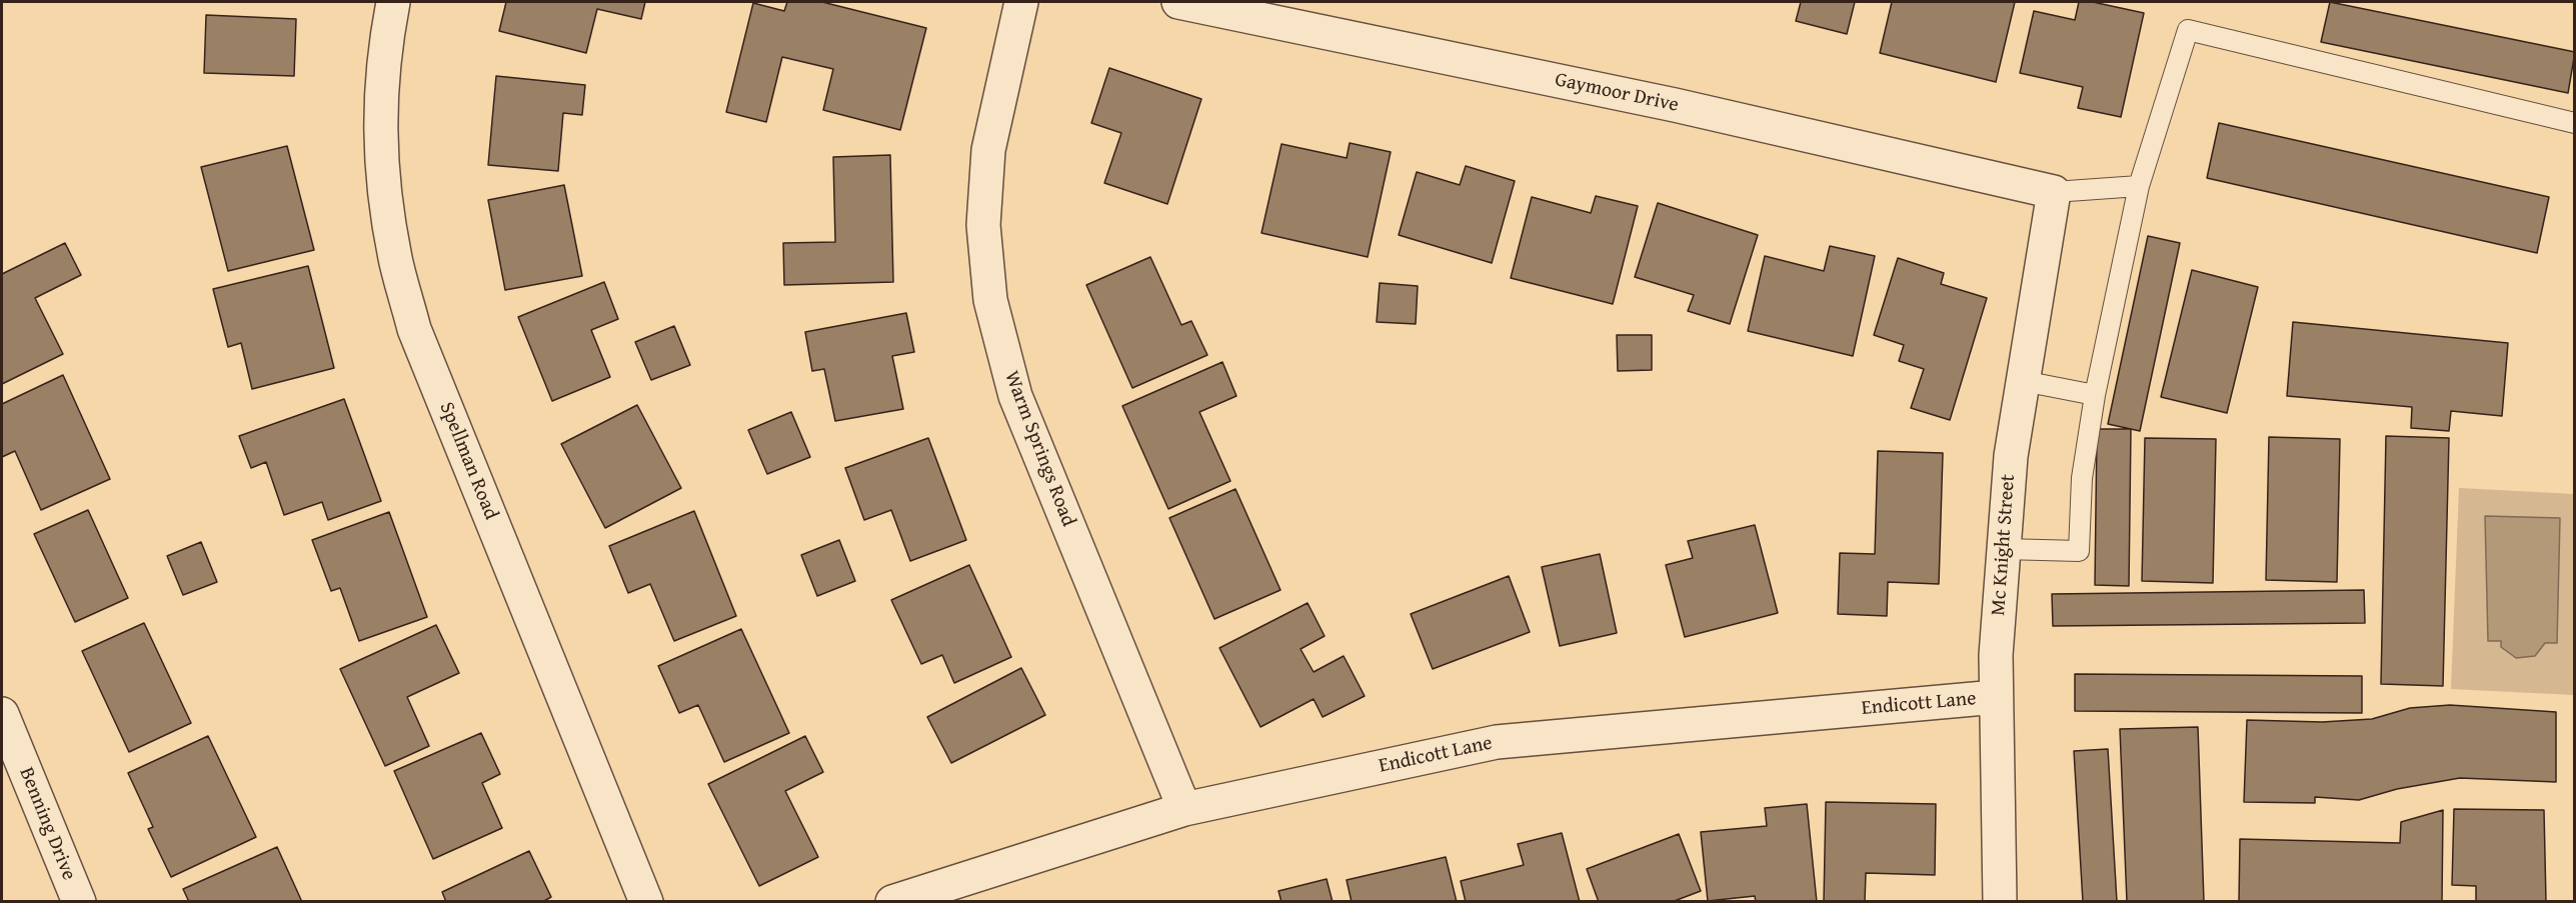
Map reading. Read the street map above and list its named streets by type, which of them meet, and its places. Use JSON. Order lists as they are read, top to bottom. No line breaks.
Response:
{"streets":{"street":["Gaymoor Drive","Warm Springs Road","Spellman Road","Mc Knight Street","Endicott Lane","Benning Drive"]},"crossings":[["Gaymoor Drive","Mc Knight Street"],["Warm Springs Road","Endicott Lane"],["Mc Knight Street","Endicott Lane"]]}
